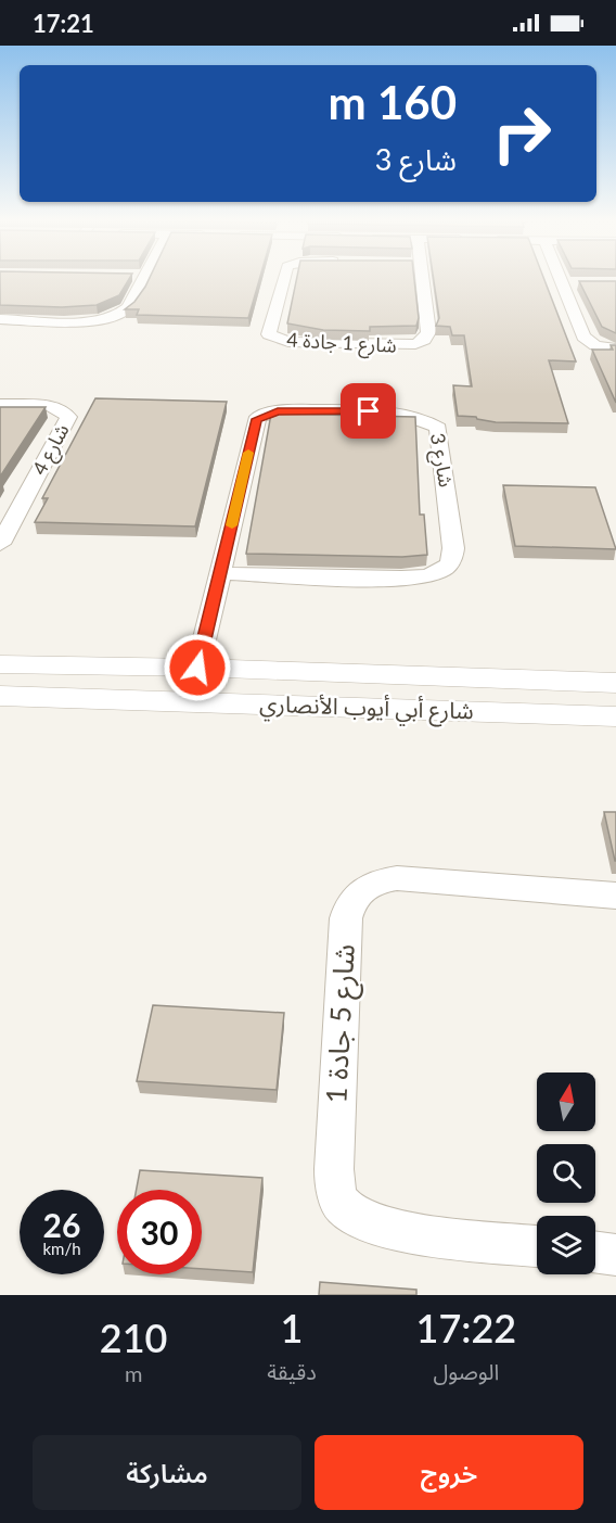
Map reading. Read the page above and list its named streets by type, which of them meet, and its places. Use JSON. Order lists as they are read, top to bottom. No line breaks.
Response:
{"streets":{"street":["شارع 1 جادة 4","شارع 4","شارع 3","شارع أبي أيوب الأنصاري","شارع 5 جادة 1"]},"crossings":[["شارع 3","شارع أبي أيوب الأنصاري"]],"north":"top","page":{"status":"17:21","turn":["160 m","شارع 3"],"speed":"26 km/h","limit":"30","eta":["17:22","الوصول","1","دقيقة","210","m"],"buttons":["خروج","مشاركة"]}}
